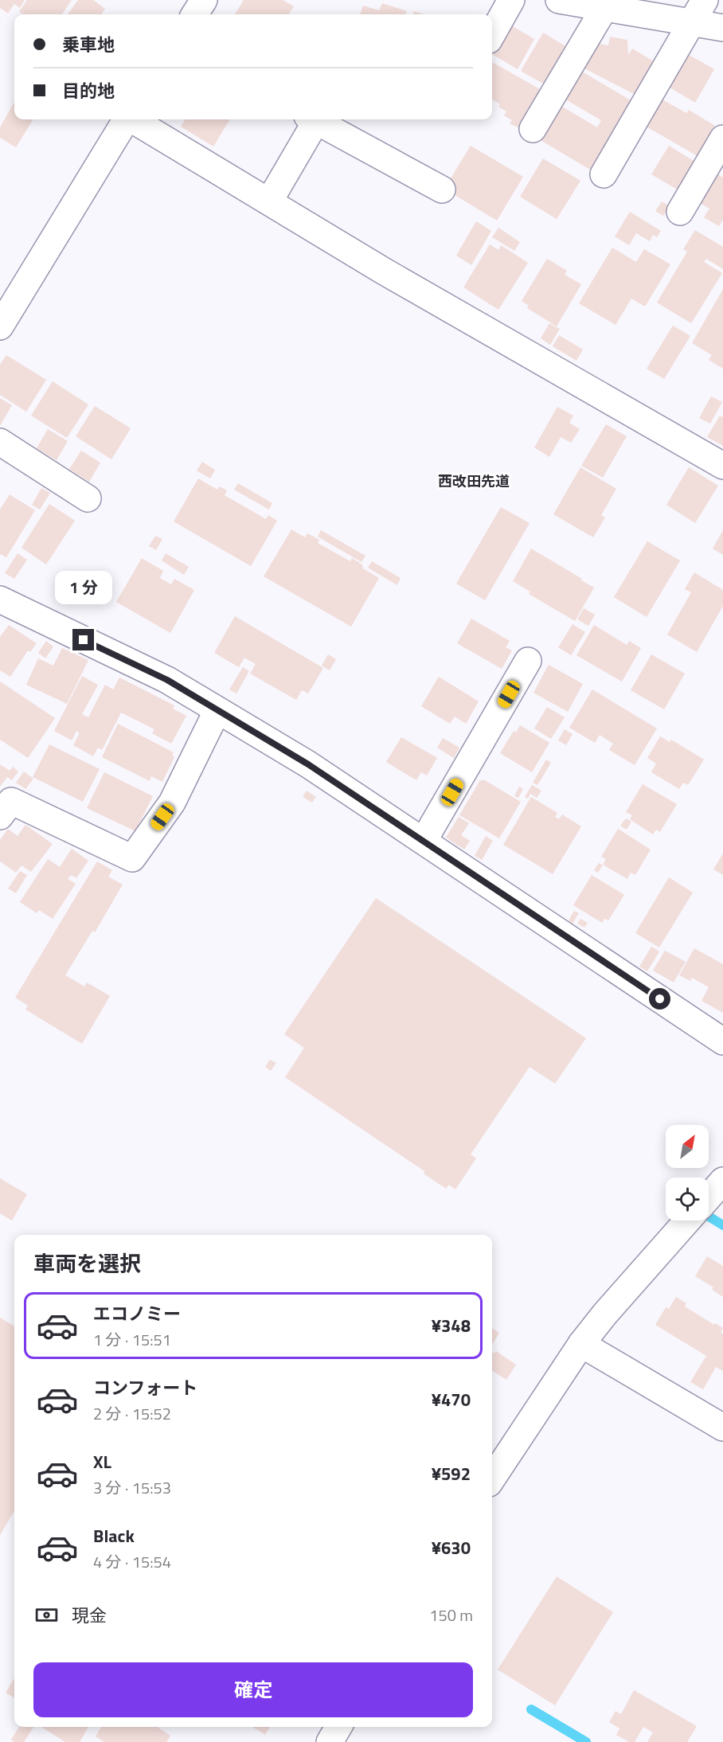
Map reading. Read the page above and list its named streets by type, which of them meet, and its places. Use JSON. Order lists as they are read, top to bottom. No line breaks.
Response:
{"districts":["西改田先道"],"north":"top right","page":{"banner":["乗車地","目的地"],"bubble":"1 分","heading":"車両を選択","list":[{"name":"エコノミー","note":"1 分 · 15:51","value":"¥348"},{"name":"コンフォート","note":"2 分 · 15:52","value":"¥470"},{"name":"XL","note":"3 分 · 15:53","value":"¥592"},{"name":"Black","note":"4 分 · 15:54","value":"¥630"}],"pay":["現金","150 m"],"buttons":"確定"}}
